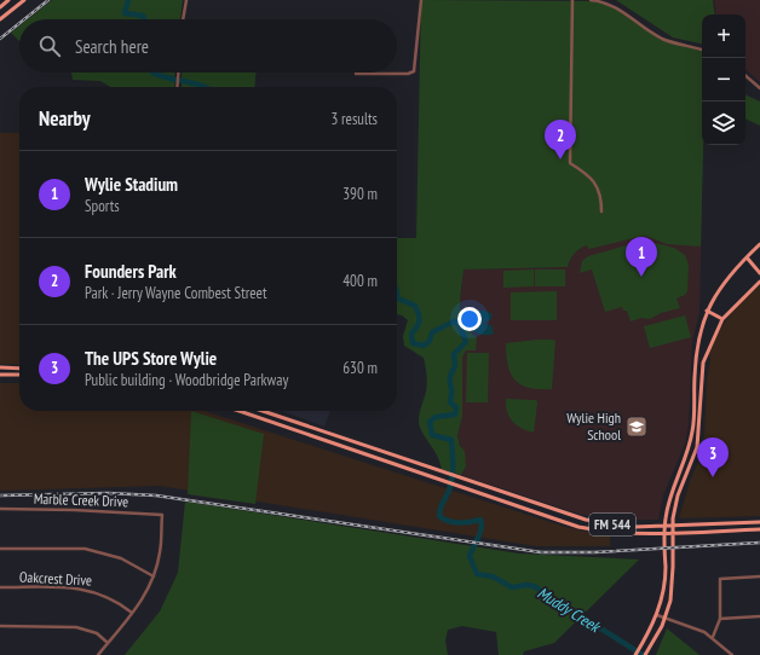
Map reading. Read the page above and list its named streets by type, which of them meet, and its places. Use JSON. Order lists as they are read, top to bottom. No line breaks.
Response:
{"streets":{"main road":["FM 544"],"street":["Marble Creek Drive","Oakcrest Drive"]},"water":["Muddy Creek"],"places":{"school or university":["Wylie High School"]},"page":{"map_buttons":["+","−"],"search":"Search here","heading":["Nearby","3 results"],"pins":["2","1","3"],"list":[{"mark":"1","name":"Wylie Stadium","note":"Sports","value":"390 m"},{"mark":"2","name":"Founders Park","note":"Park · Jerry Wayne Combest Street","value":"400 m"},{"mark":"3","name":"The UPS Store Wylie","note":"Public building · Woodbridge Parkway","value":"630 m"}]}}
